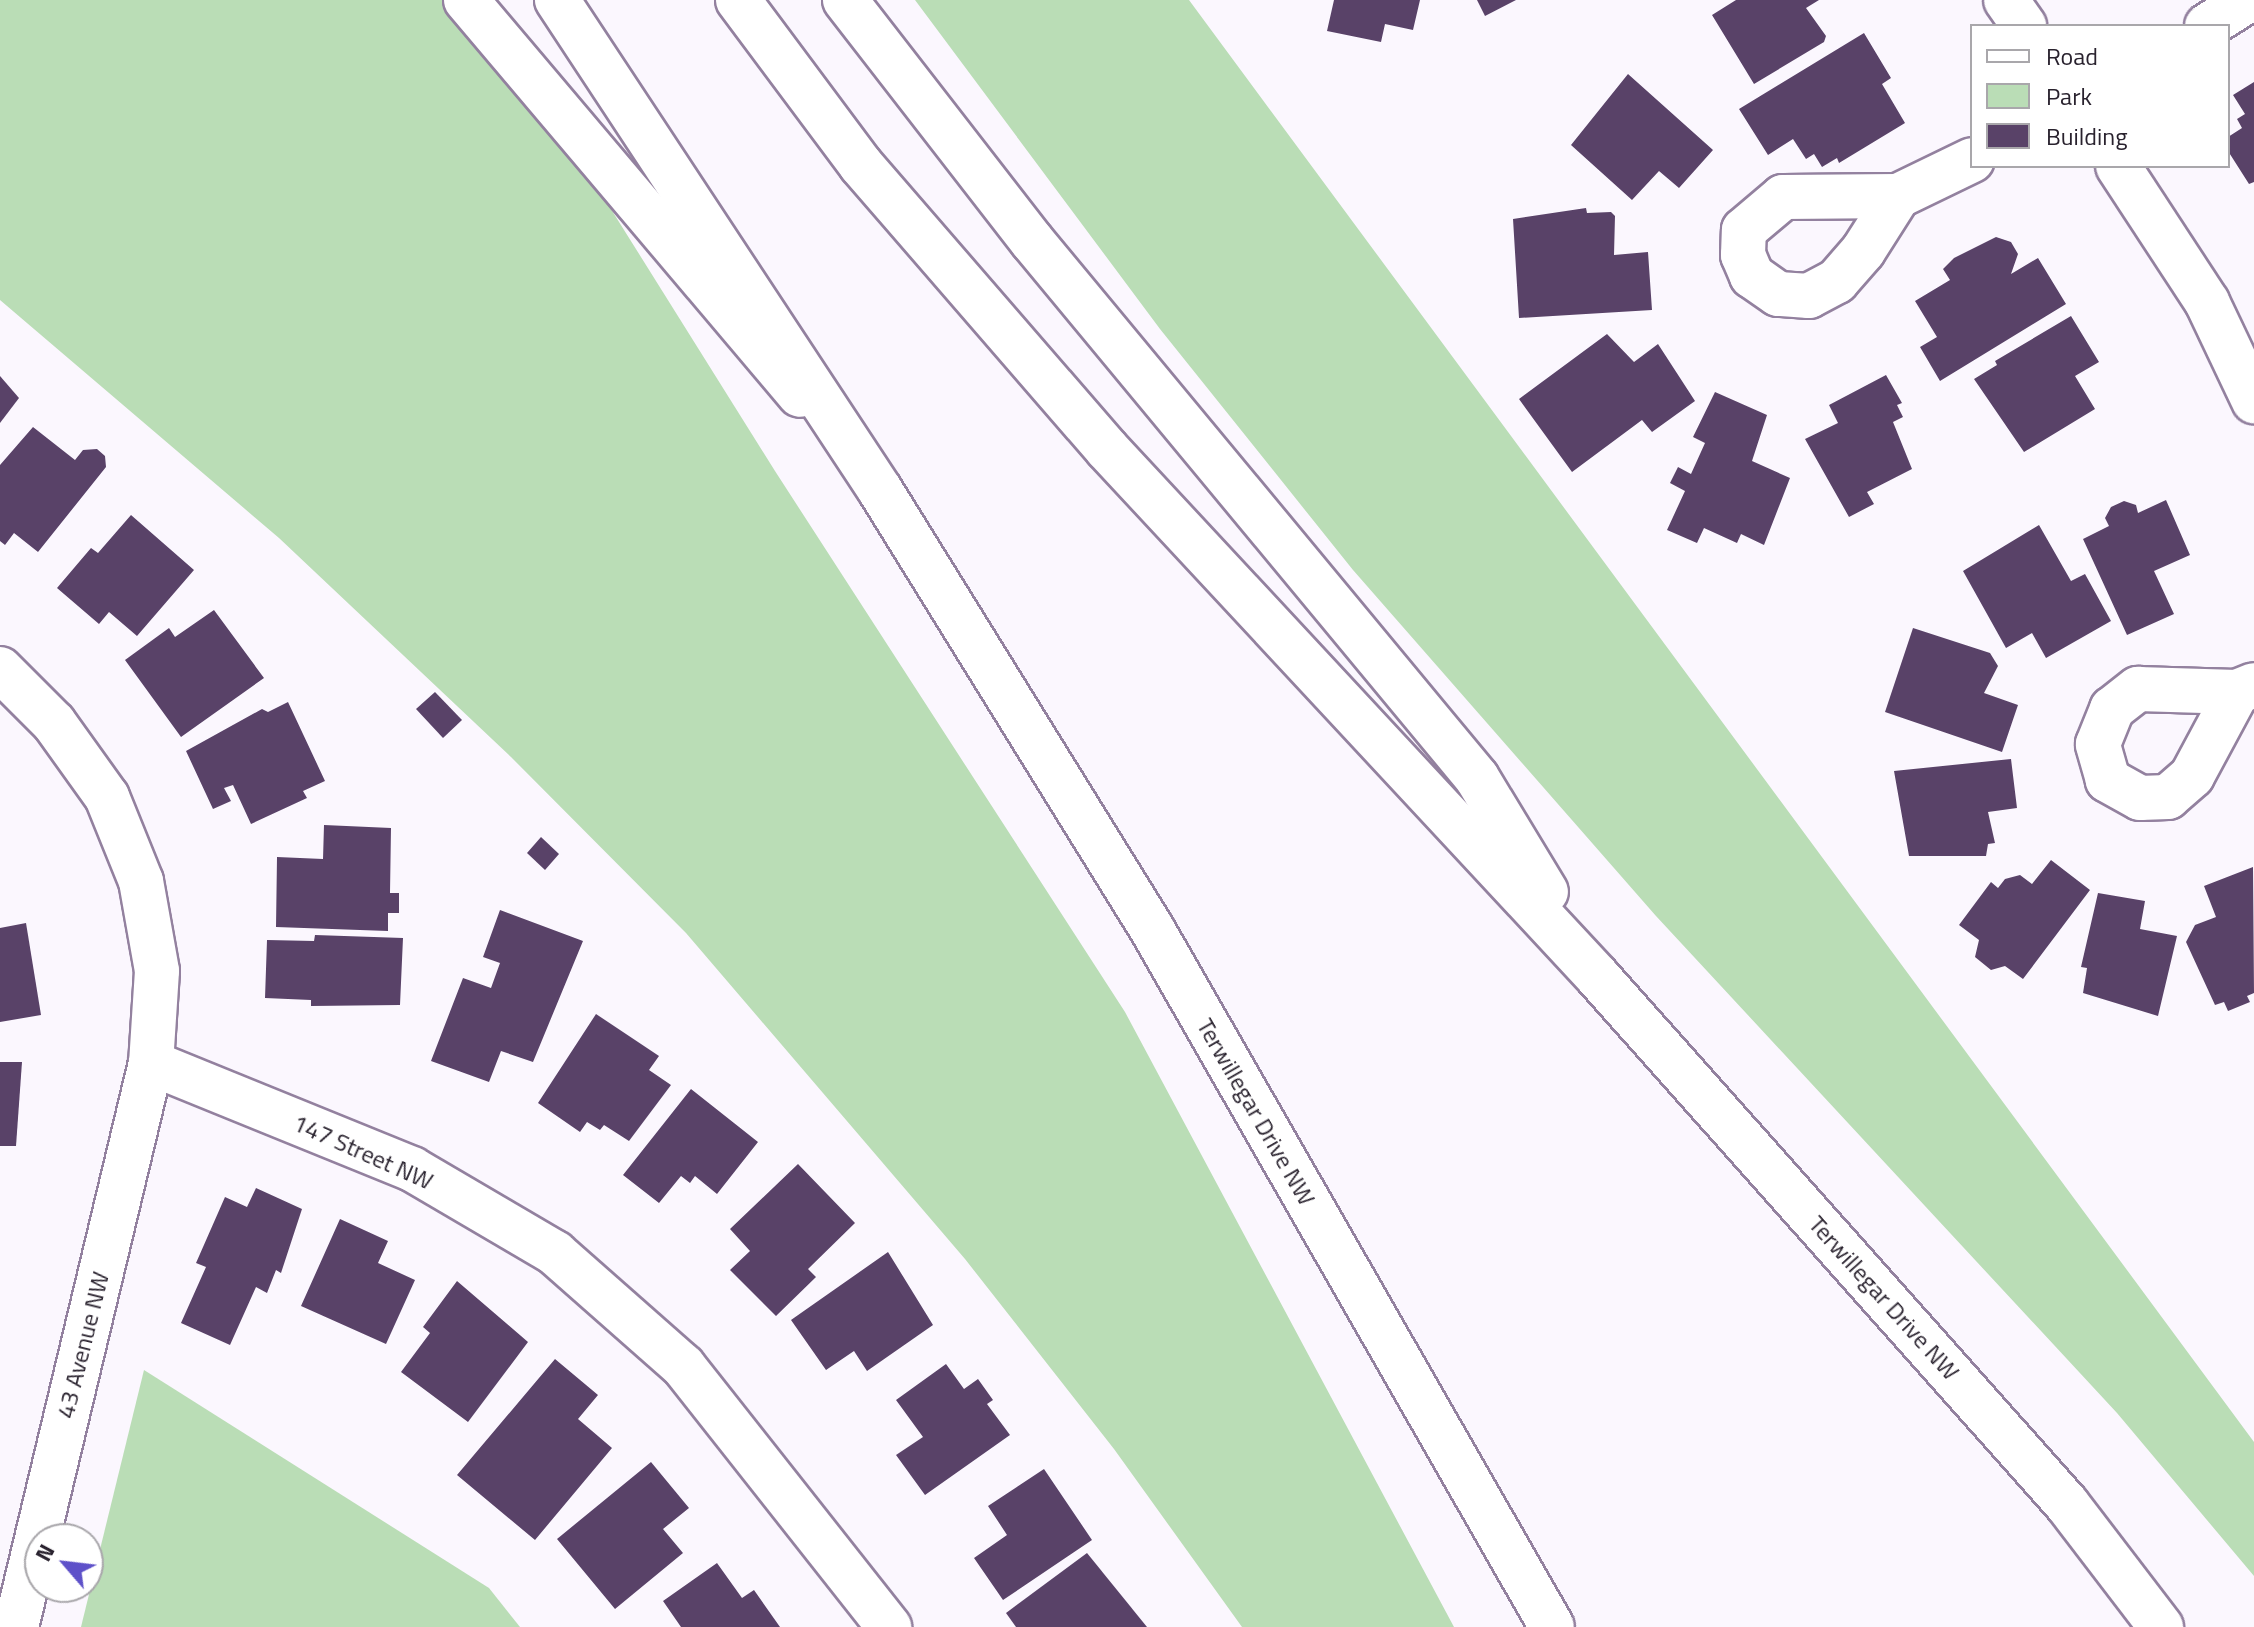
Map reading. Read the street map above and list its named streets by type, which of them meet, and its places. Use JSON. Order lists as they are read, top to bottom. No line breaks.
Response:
{"streets":{"main road":["Terwillegar Drive NW","147 Street NW","43 Avenue NW"]},"crossings":[["147 Street NW","43 Avenue NW"]],"legend":["Road","Park","Building"],"north":"top left"}
